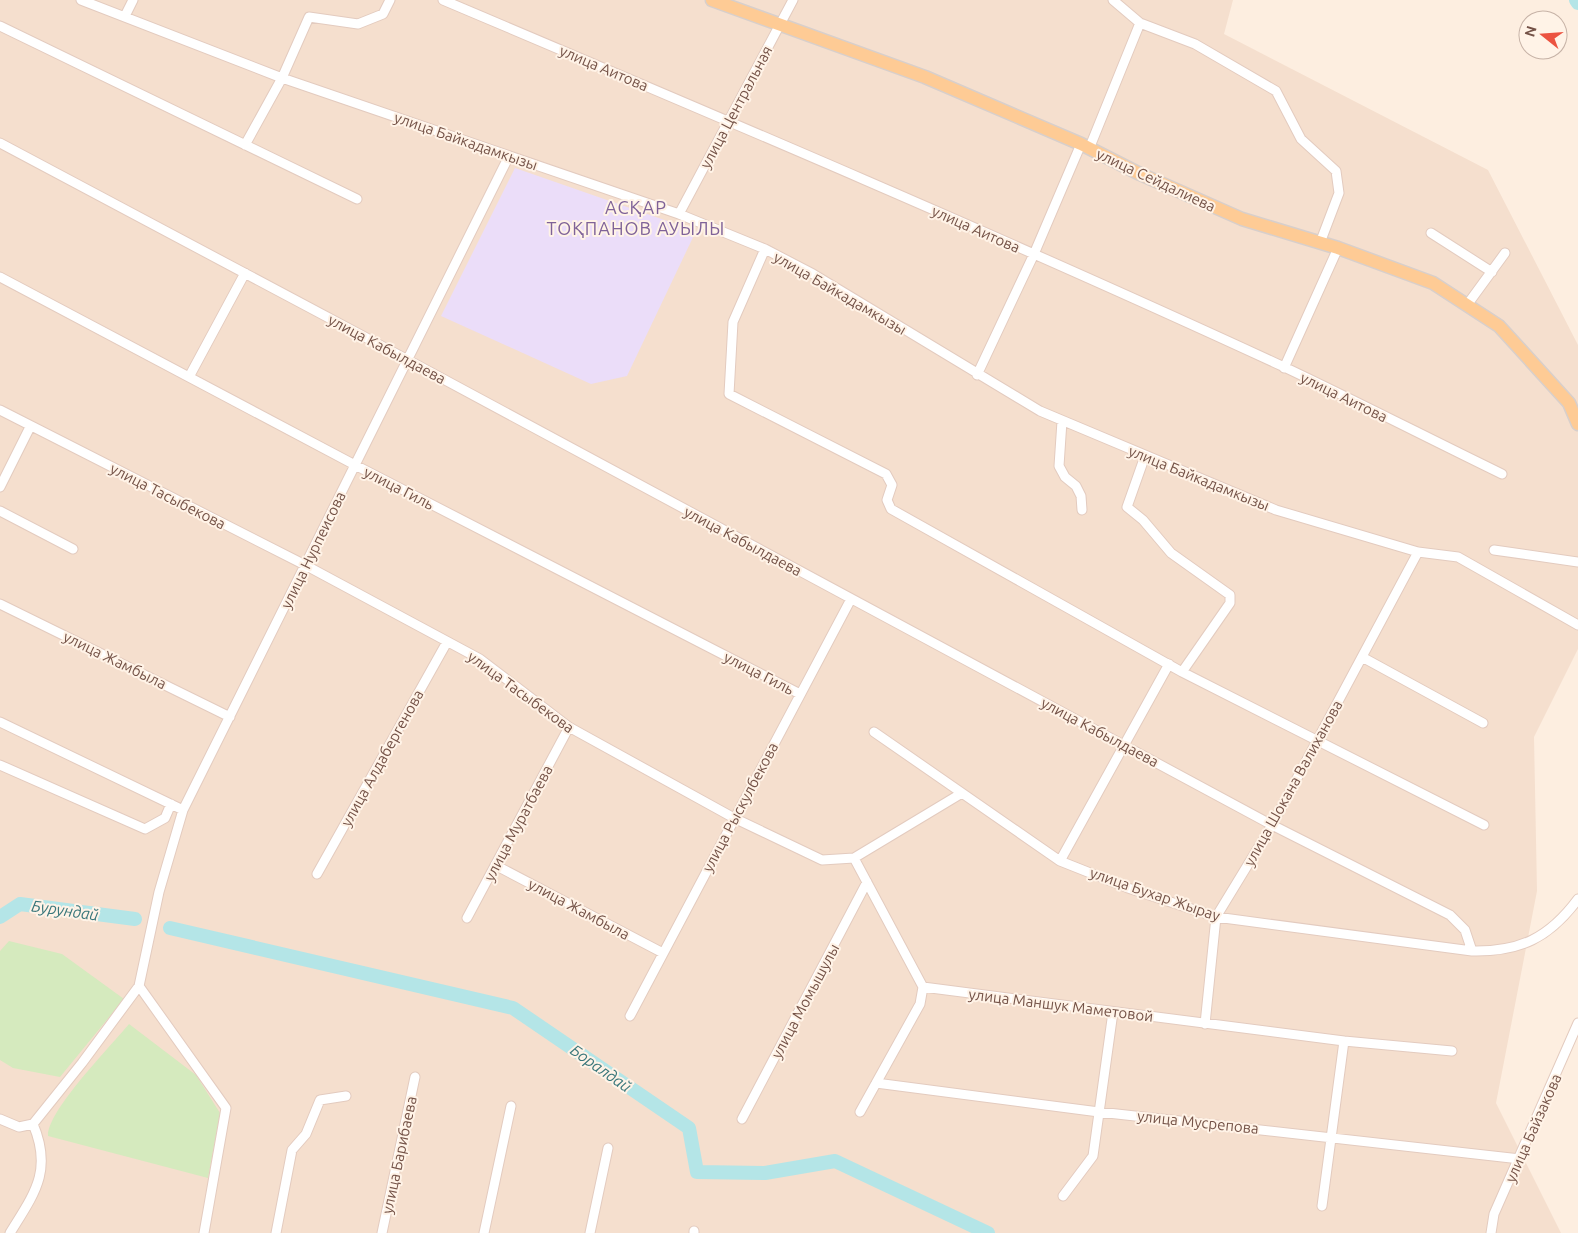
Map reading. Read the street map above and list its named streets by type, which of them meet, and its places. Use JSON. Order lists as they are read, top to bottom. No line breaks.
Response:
{"streets":{"main road":["улица Сейдалиева"],"street":["улица Аитова","улица Центральная","улица Байкадамкызы","улица Кабылдаева","улица Гиль","улица Тасыбекова","улица Нурпеисова","улица Жамбыла","улица Алдабергенова","улица Шокана Валиханова","улица Рыскулбекова","улица Муратбаева","улица Бухар Жырау","улица Момышулы","улица Маншук Маметовой","улица Мусрепова","улица Байзакова","улица Барибаева"]},"crossings":[["улица Аитова","улица Центральная"],["улица Центральная","улица Байкадамкызы"],["улица Центральная","улица Сейдалиева"],["улица Байкадамкызы","улица Нурпеисова"],["улица Байкадамкызы","улица Шокана Валиханова"],["улица Кабылдаева","улица Нурпеисова"],["улица Кабылдаева","улица Шокана Валиханова"],["улица Кабылдаева","улица Рыскулбекова"],["улица Кабылдаева","улица Бухар Жырау"],["улица Гиль","улица Нурпеисова"],["улица Гиль","улица Рыскулбекова"],["улица Тасыбекова","улица Нурпеисова"],["улица Тасыбекова","улица Алдабергенова"],["улица Тасыбекова","улица Рыскулбекова"],["улица Тасыбекова","улица Муратбаева"],["улица Тасыбекова","улица Бухар Жырау"],["улица Нурпеисова","улица Жамбыла"],["улица Жамбыла","улица Рыскулбекова"],["улица Жамбыла","улица Муратбаева"],["улица Шокана Валиханова","улица Бухар Жырау"],["улица Шокана Валиханова","улица Маншук Маметовой"],["улица Мусрепова","улица Байзакова"]],"districts":["АСҚАР ТОҚПАНОВ АУЫЛЫ"],"water":["Бурундай","Боралдай"],"north":"left"}
